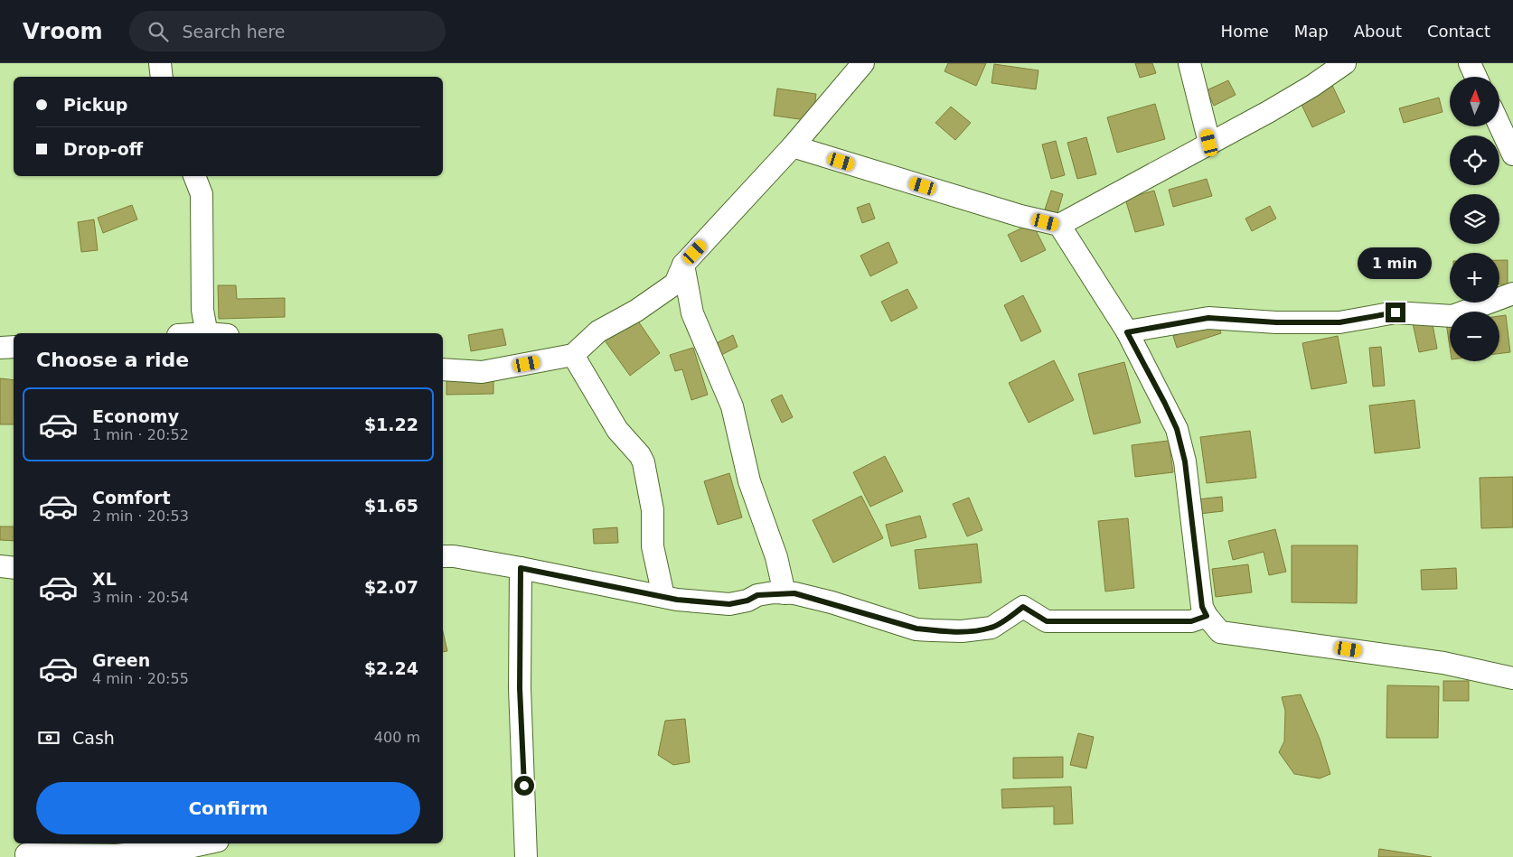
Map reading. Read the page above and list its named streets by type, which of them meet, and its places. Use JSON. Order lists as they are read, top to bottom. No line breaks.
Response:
{"north":"top","page":{"header":"Vroom","search":"Search here","nav":["Home","Map","About","Contact"],"map_buttons":["+","−"],"banner":["Pickup","Drop-off"],"bubble":"1 min","heading":"Choose a ride","list":[{"name":"Economy","note":"1 min · 20:52","value":"$1.22"},{"name":"Comfort","note":"2 min · 20:53","value":"$1.65"},{"name":"XL","note":"3 min · 20:54","value":"$2.07"},{"name":"Green","note":"4 min · 20:55","value":"$2.24"}],"pay":["Cash","400 m"],"buttons":"Confirm"}}
